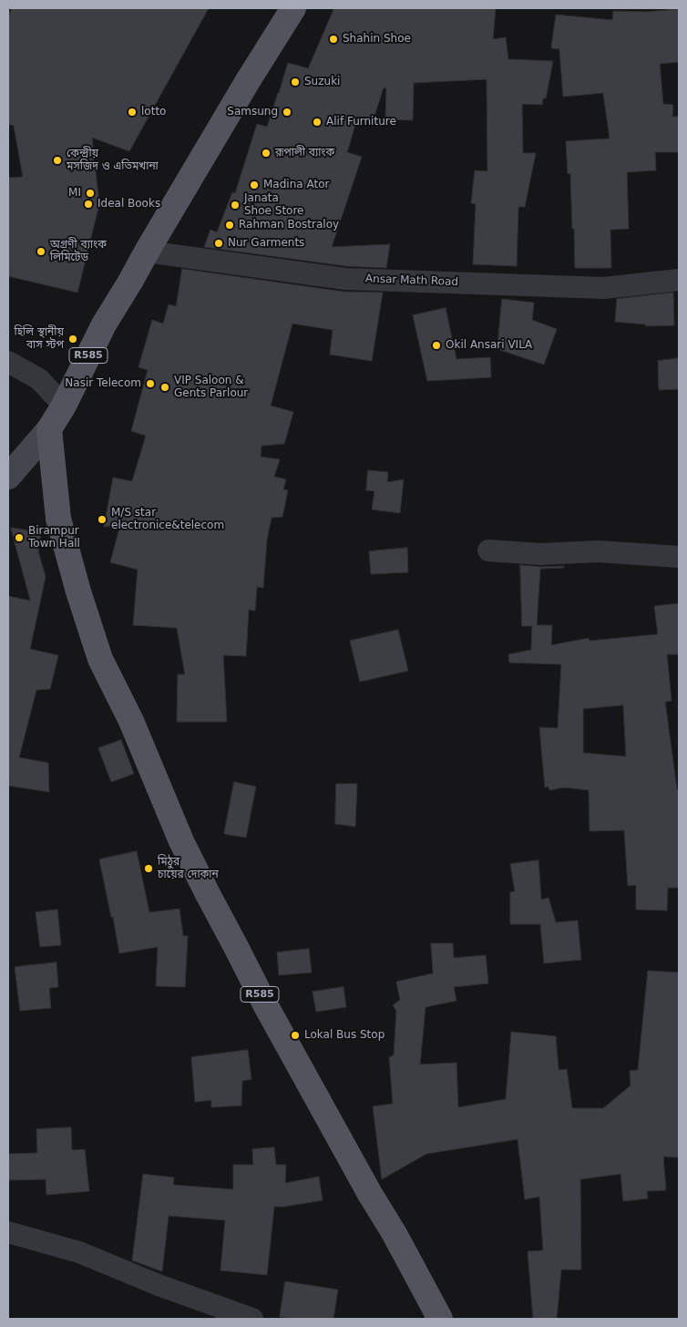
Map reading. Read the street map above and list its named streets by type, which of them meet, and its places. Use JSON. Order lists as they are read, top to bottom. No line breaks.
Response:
{"streets":{"main road":["R585"],"street":["Ansar Math Road"]},"crossings":[["Ansar Math Road","R585"]],"places":["Shahin Shoe","Suzuki","lotto","Samsung","Alif Furniture","রূপালী ব্যাংক","কেন্দ্রীয় মসজিদ ও এতিমখানা","Madina Ator","MI","Ideal Books","Janata Shoe Store","Rahman Bostraloy","Nur Garments","অগ্রণী ব্যাংক লিমিটেড","হিলি স্থানীয় বাস স্টপ","Okil Ansari VILA","Nasir Telecom","VIP Saloon & Gents Parlour","M/S star electronice&telecom","Birampur Town Hall","মিঠুর চায়ের দোকান","Lokal Bus Stop"]}
